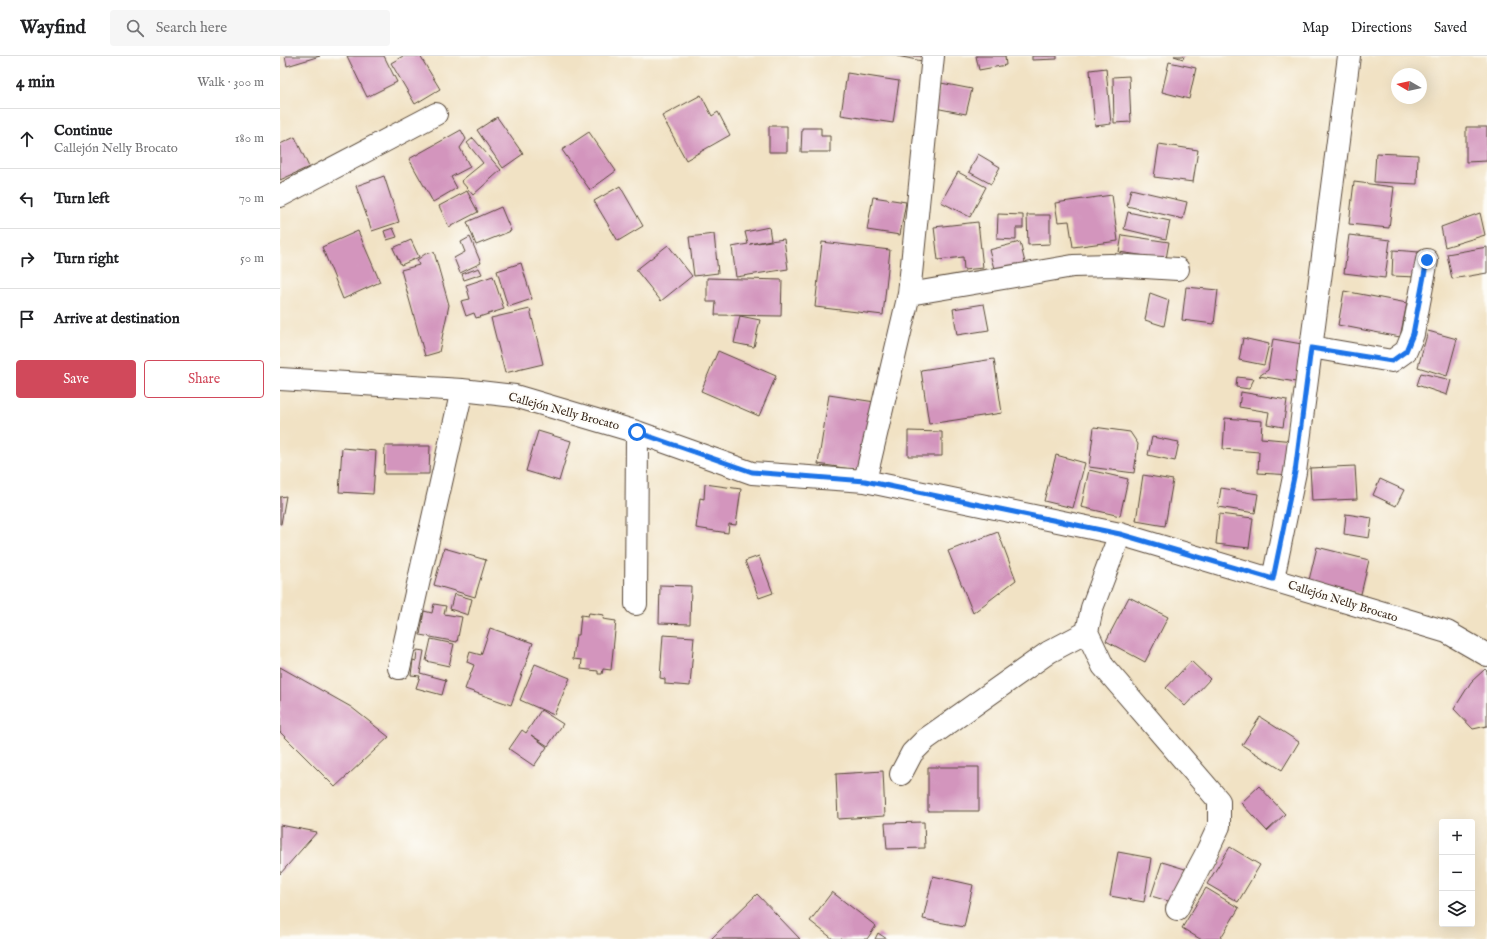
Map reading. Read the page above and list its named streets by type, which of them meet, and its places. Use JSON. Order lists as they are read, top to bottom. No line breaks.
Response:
{"streets":{"street":["Callejón Nelly Brocato"]},"north":"left","page":{"header":"Wayfind","search":"Search here","nav":["Map","Directions","Saved"],"heading":["4 min","Walk · 300 m"],"list":[["Continue","Callejón Nelly Brocato","180 m"],["Turn left","70 m"],["Turn right","50 m"],"Arrive at destination"],"buttons":["Save","Share"],"map_buttons":["+","−"]}}
